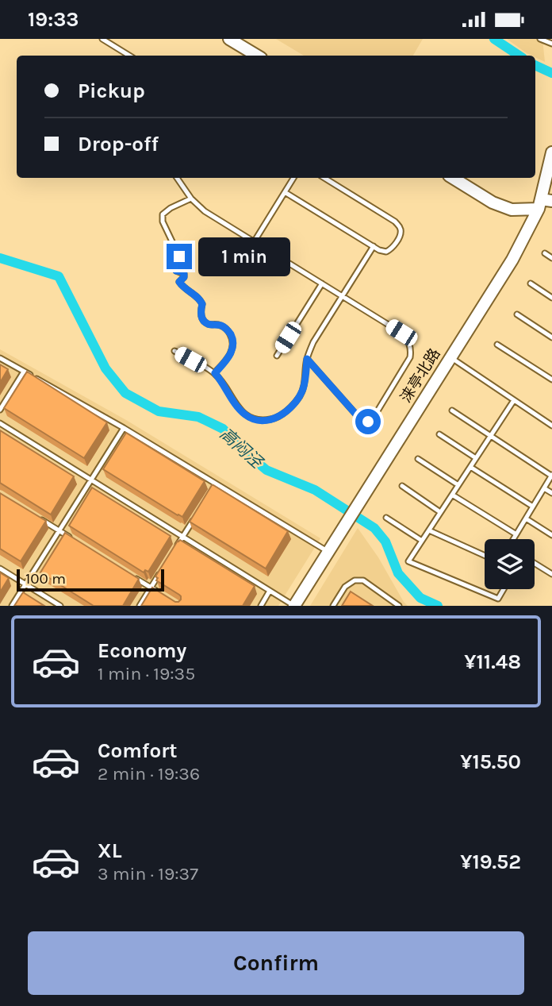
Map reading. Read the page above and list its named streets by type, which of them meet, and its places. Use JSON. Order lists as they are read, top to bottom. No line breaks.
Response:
{"streets":{"street":["涞亭北路"]},"water":["高闷泾"],"scale_bar":"100 m","page":{"status":"19:33","banner":["Pickup","Drop-off"],"bubble":"1 min","scale":"100 m","list":[{"name":"Economy","note":"1 min · 19:35","value":"¥11.48"},{"name":"Comfort","note":"2 min · 19:36","value":"¥15.50"},{"name":"XL","note":"3 min · 19:37","value":"¥19.52"}],"buttons":"Confirm"}}
